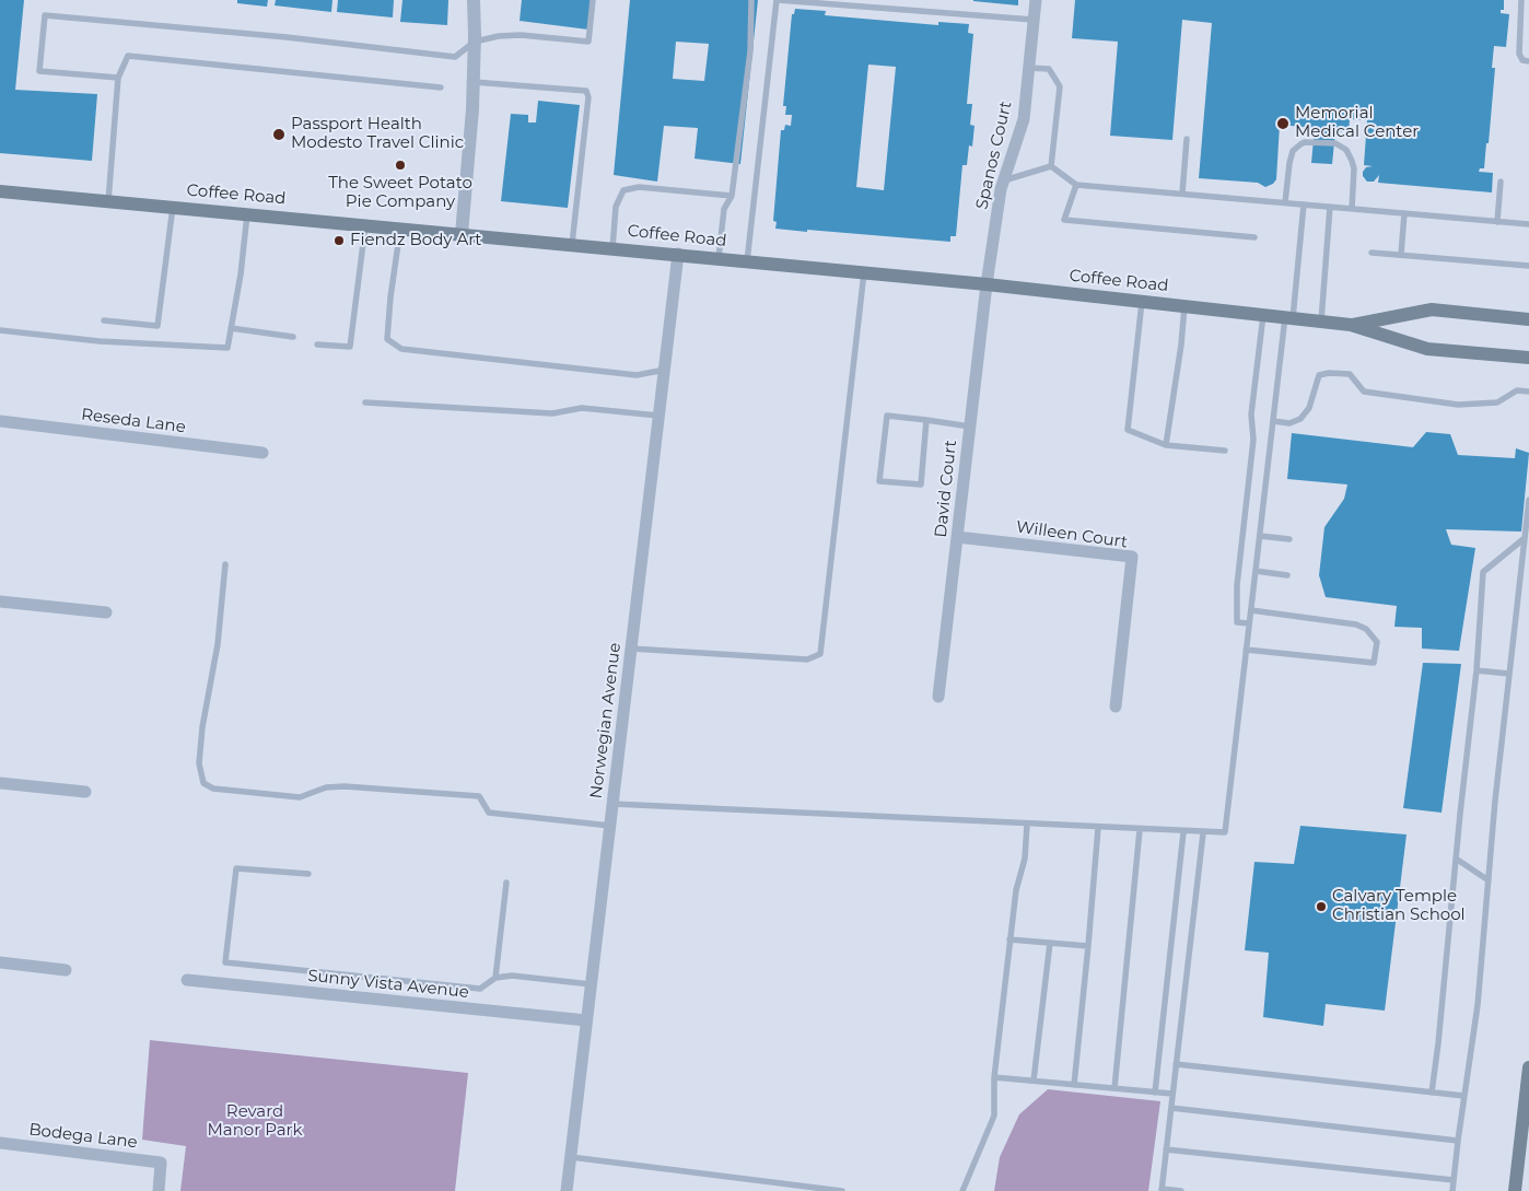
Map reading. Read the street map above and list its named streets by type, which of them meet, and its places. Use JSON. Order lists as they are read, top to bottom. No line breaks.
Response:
{"streets":{"main road":["Coffee Road"],"street":["Spanos Court","Reseda Lane","David Court","Willeen Court","Norwegian Avenue","Sunny Vista Avenue","Bodega Lane"]},"crossings":[["Spanos Court","Coffee Road"],["Spanos Court","David Court"],["Coffee Road","David Court"],["Coffee Road","Norwegian Avenue"],["David Court","Willeen Court"],["Norwegian Avenue","Sunny Vista Avenue"]],"parks":["Revard Manor Park"],"places":["Memorial Medical Center","Passport Health Modesto Travel Clinic","The Sweet Potato Pie Company","Fiendz Body Art","Calvary Temple Christian School"]}
